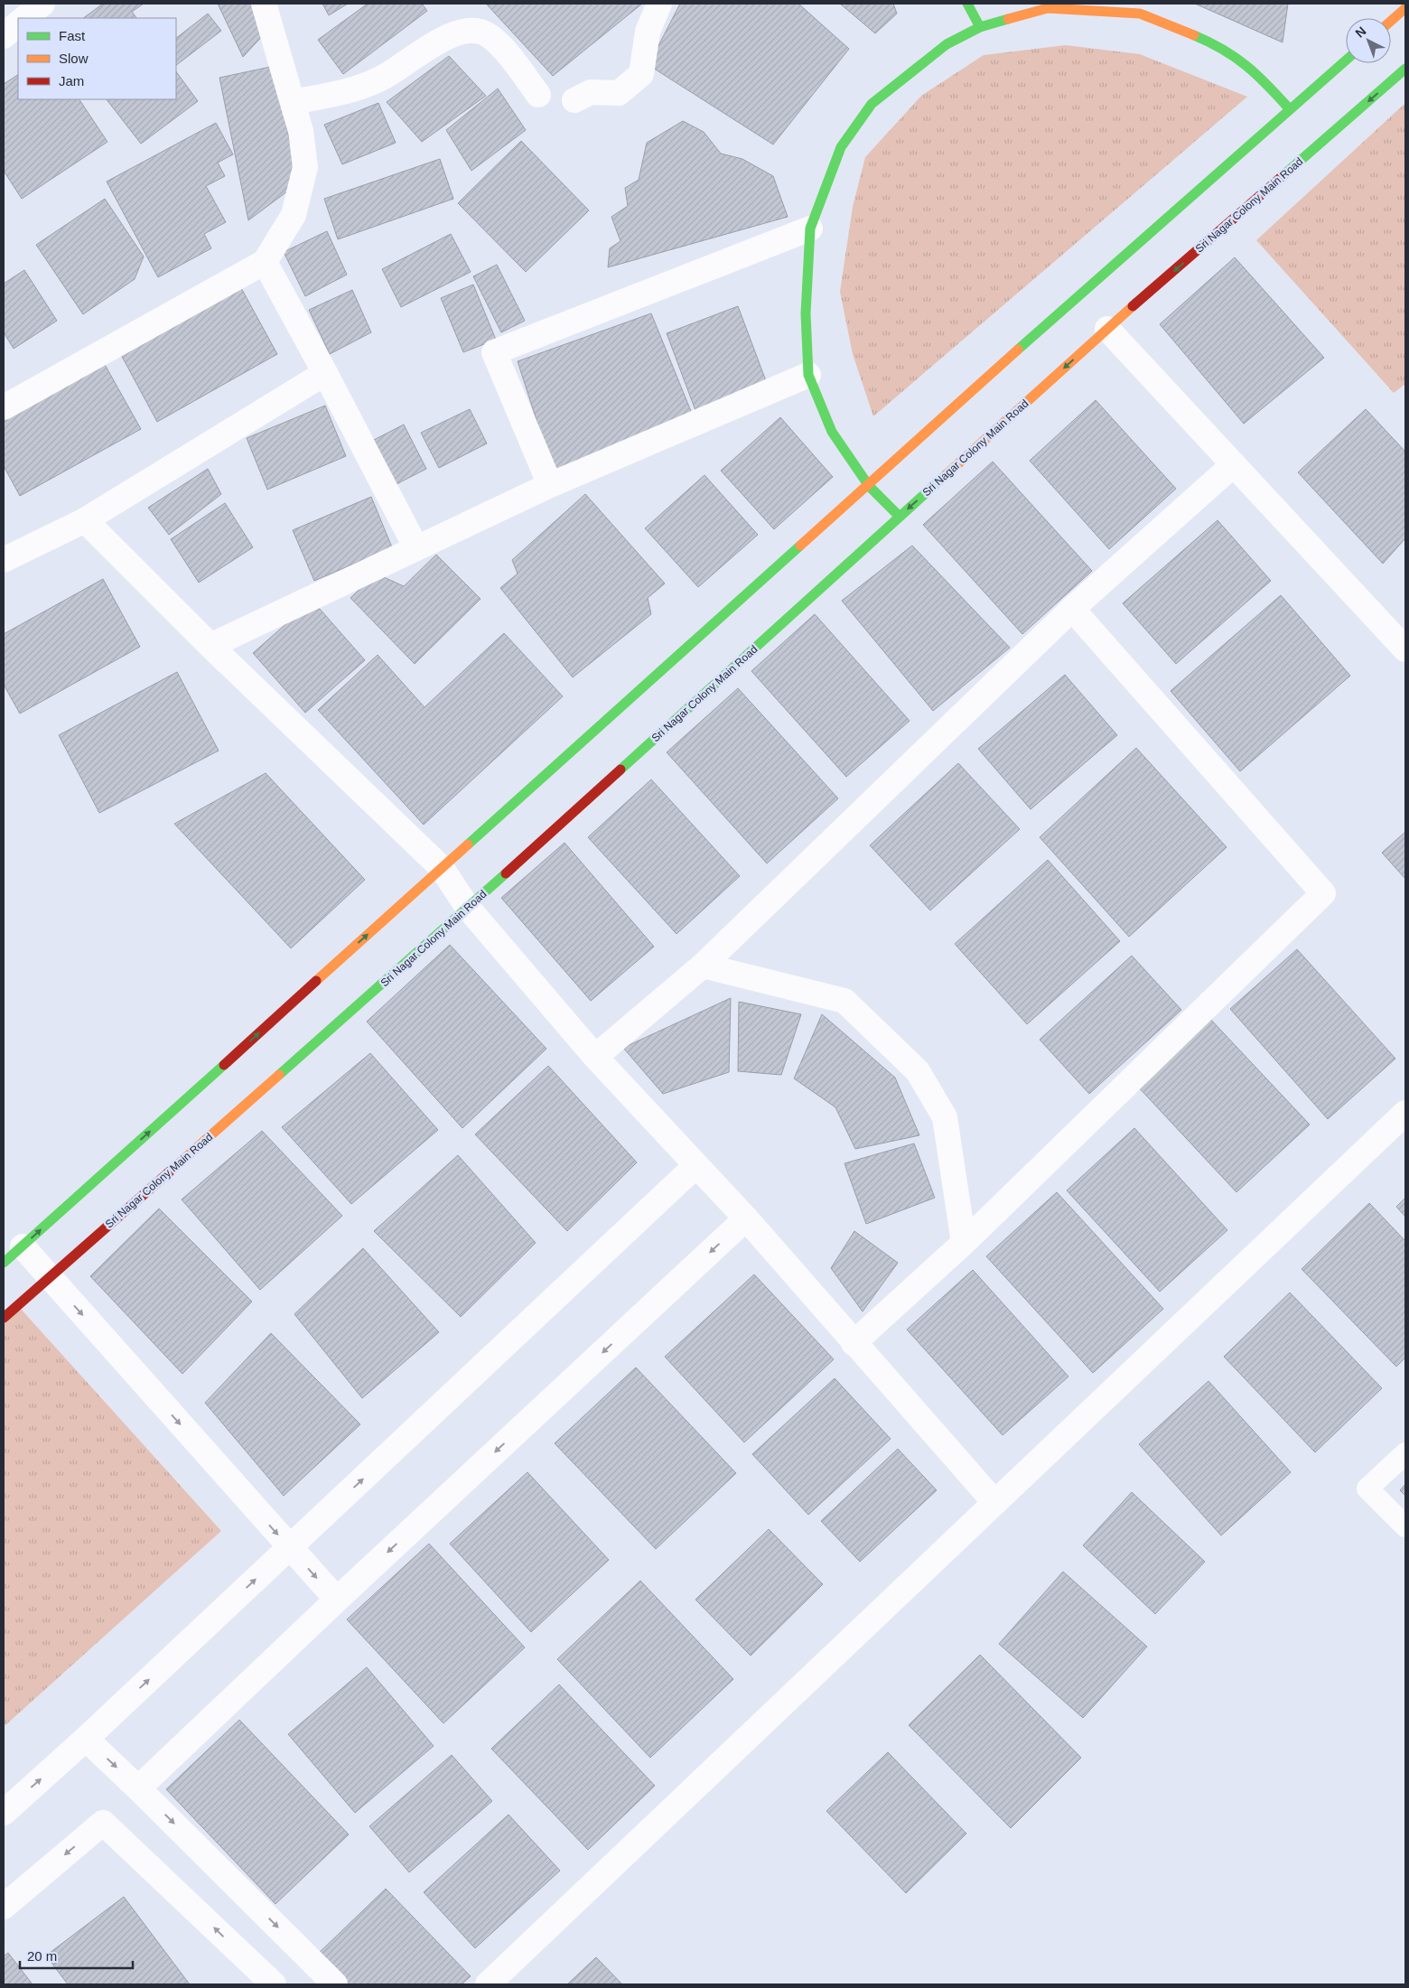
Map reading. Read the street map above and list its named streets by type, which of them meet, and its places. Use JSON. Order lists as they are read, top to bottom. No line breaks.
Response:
{"streets":{"main road":["Sri Nagar Colony Main Road"]},"legend":["Fast","Slow","Jam"],"scale_bar":"20 m","north":"top left"}
